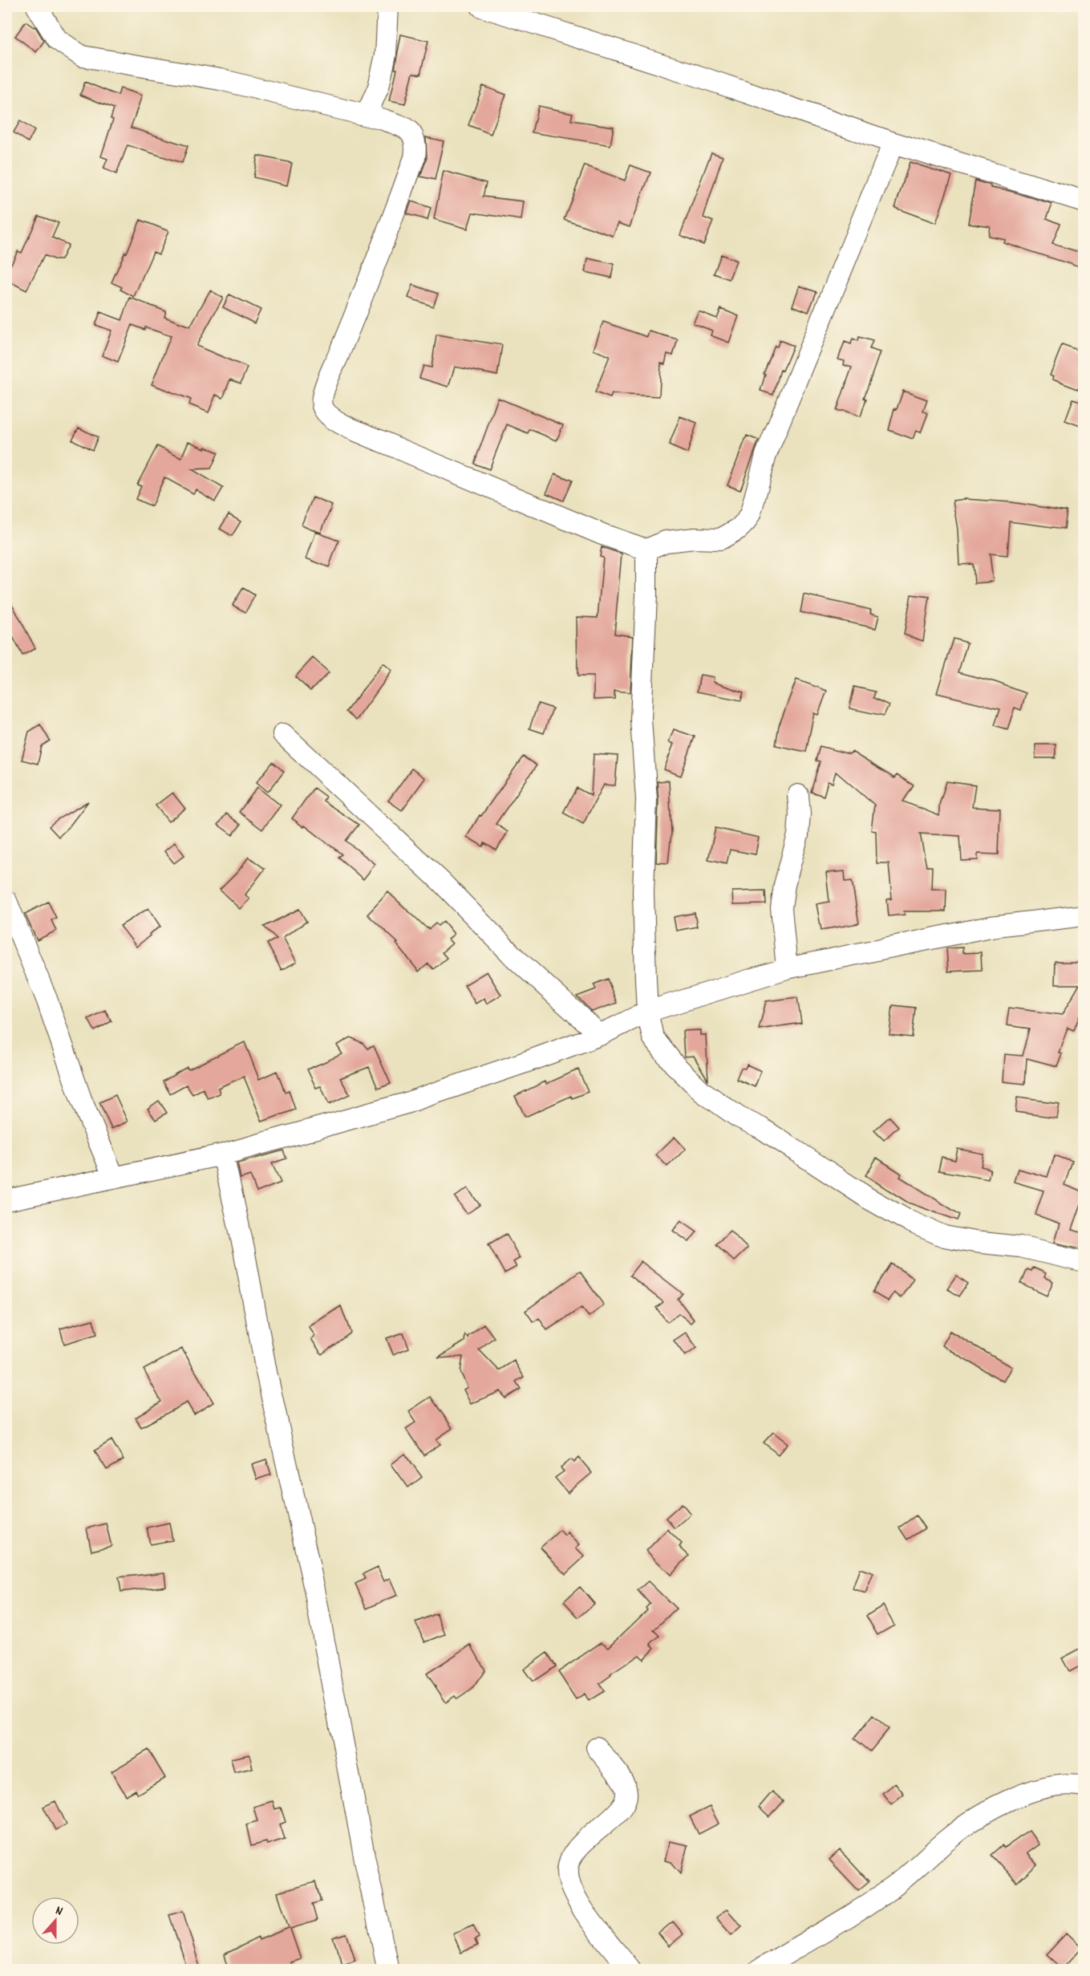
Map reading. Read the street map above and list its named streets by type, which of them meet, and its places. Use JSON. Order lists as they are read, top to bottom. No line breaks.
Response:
{"north":"top"}
